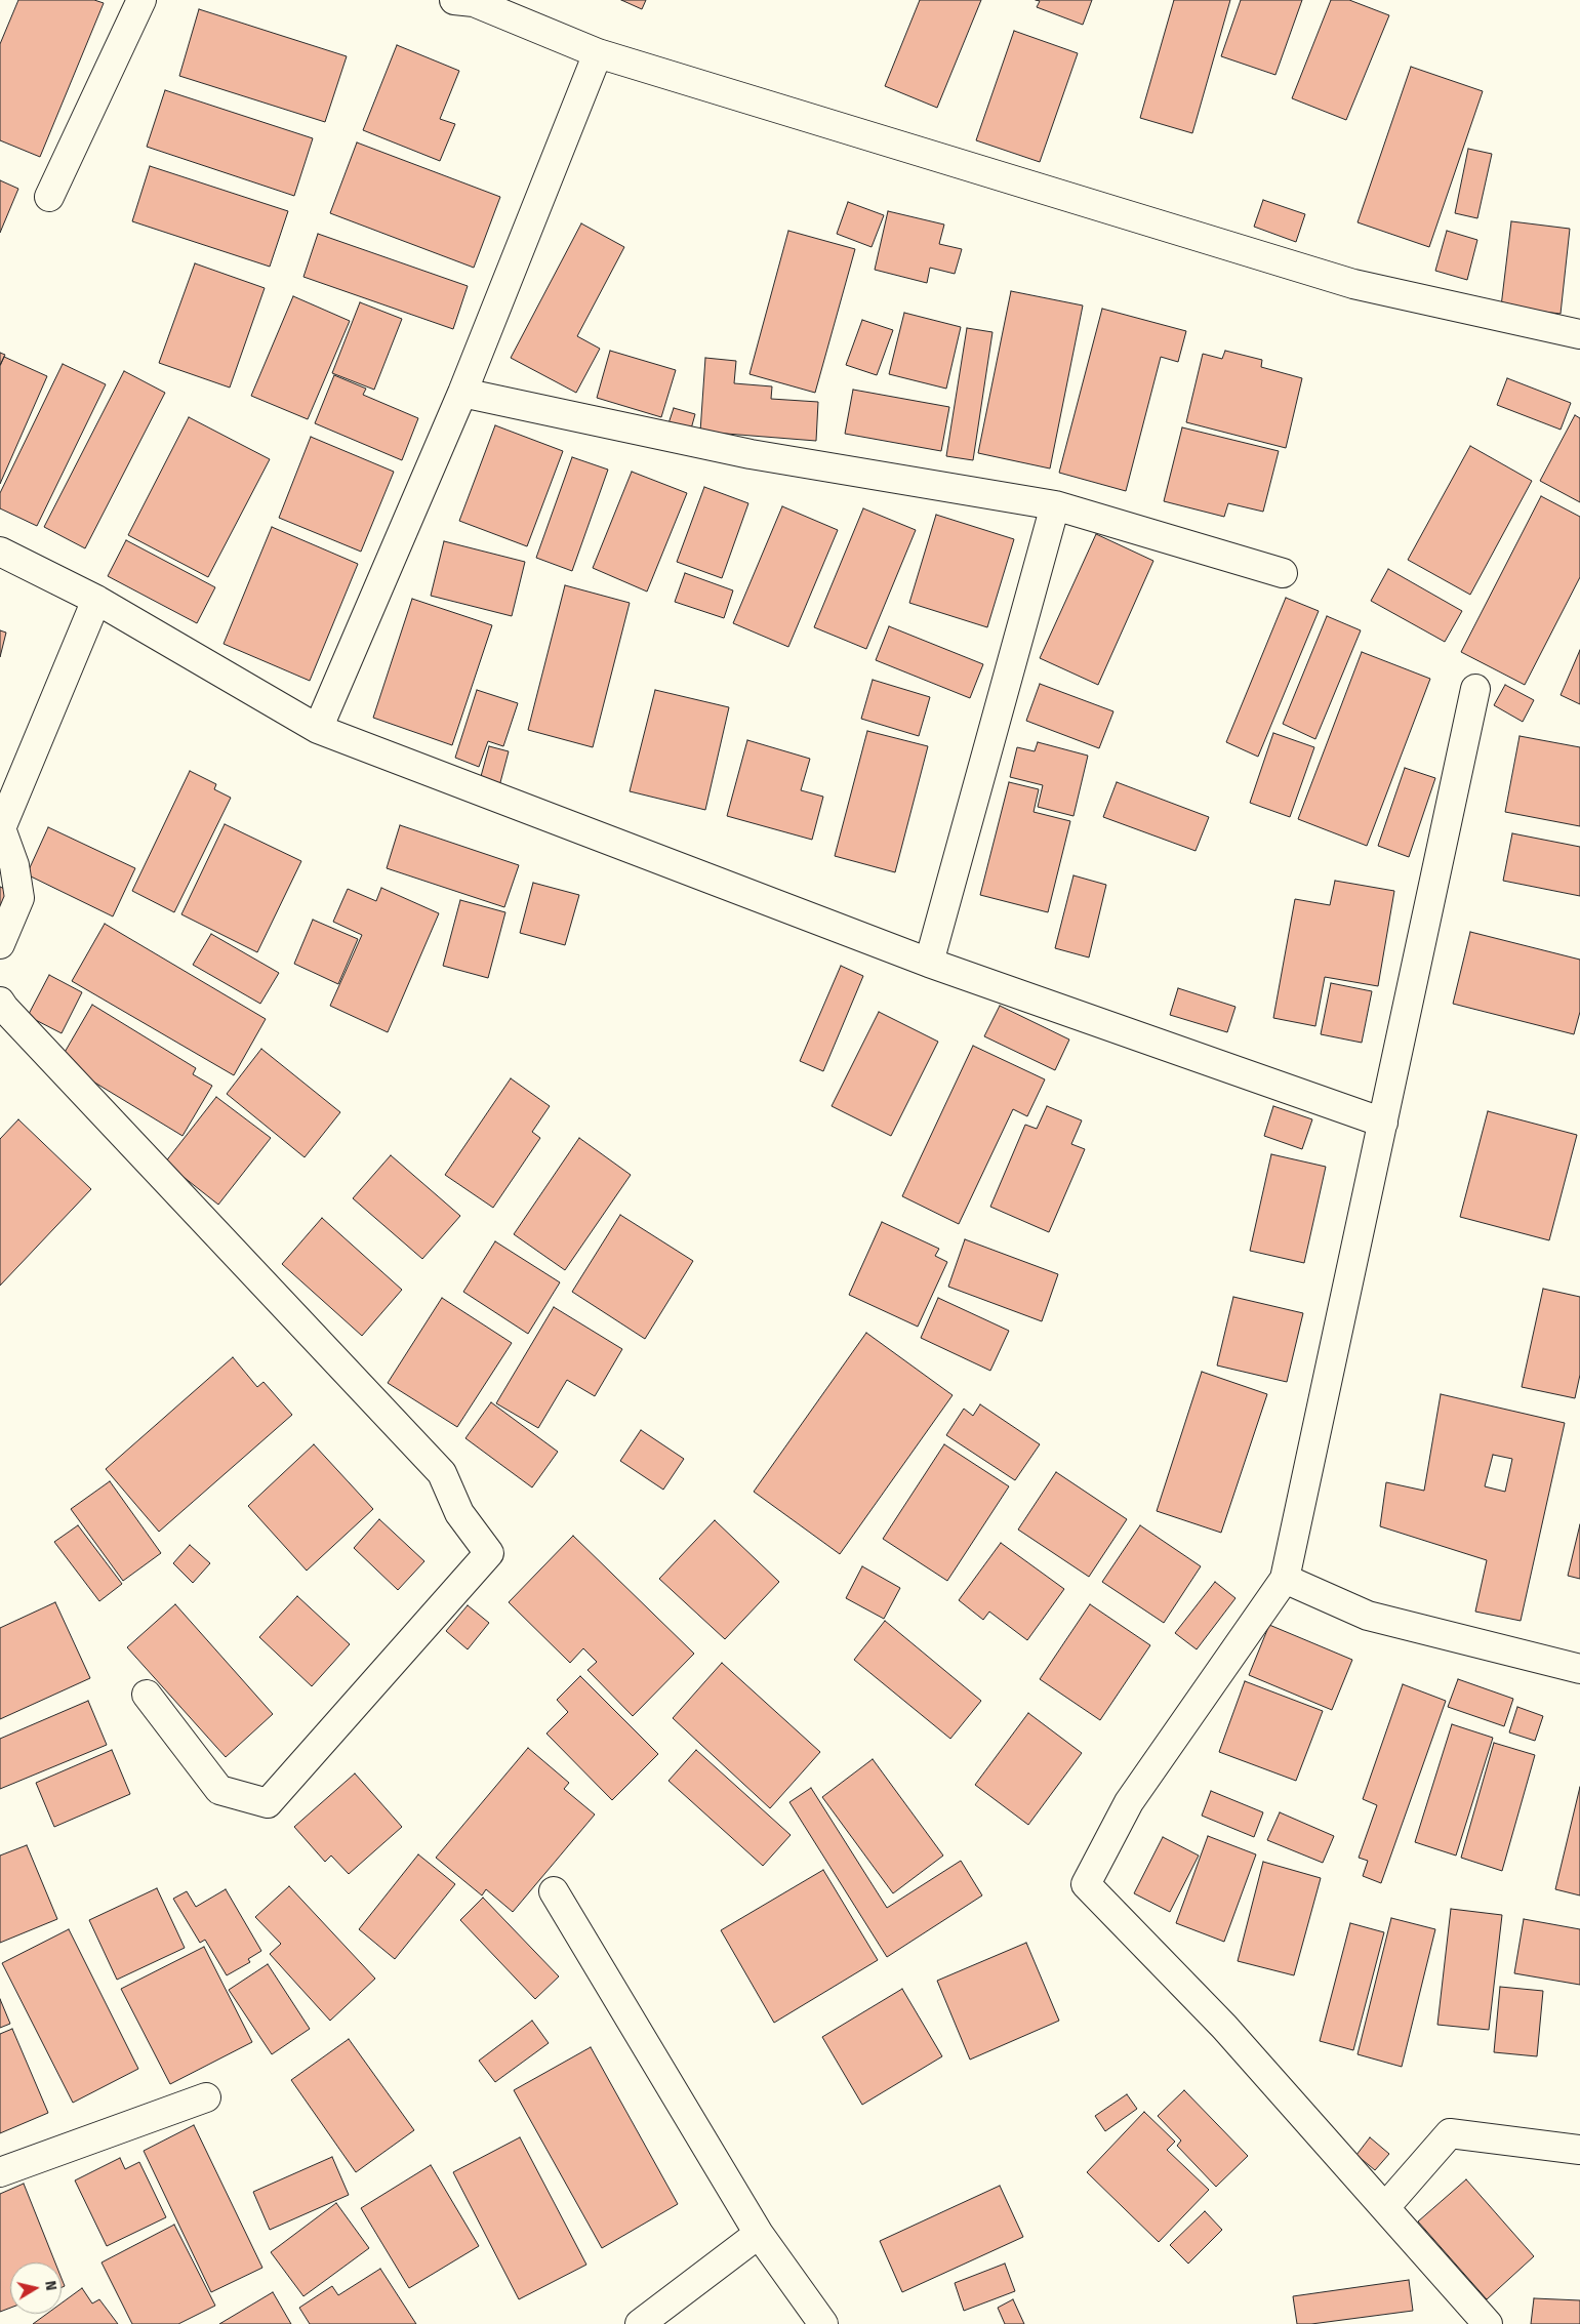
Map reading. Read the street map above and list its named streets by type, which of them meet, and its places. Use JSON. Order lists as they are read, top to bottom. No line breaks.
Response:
{"north":"right"}
